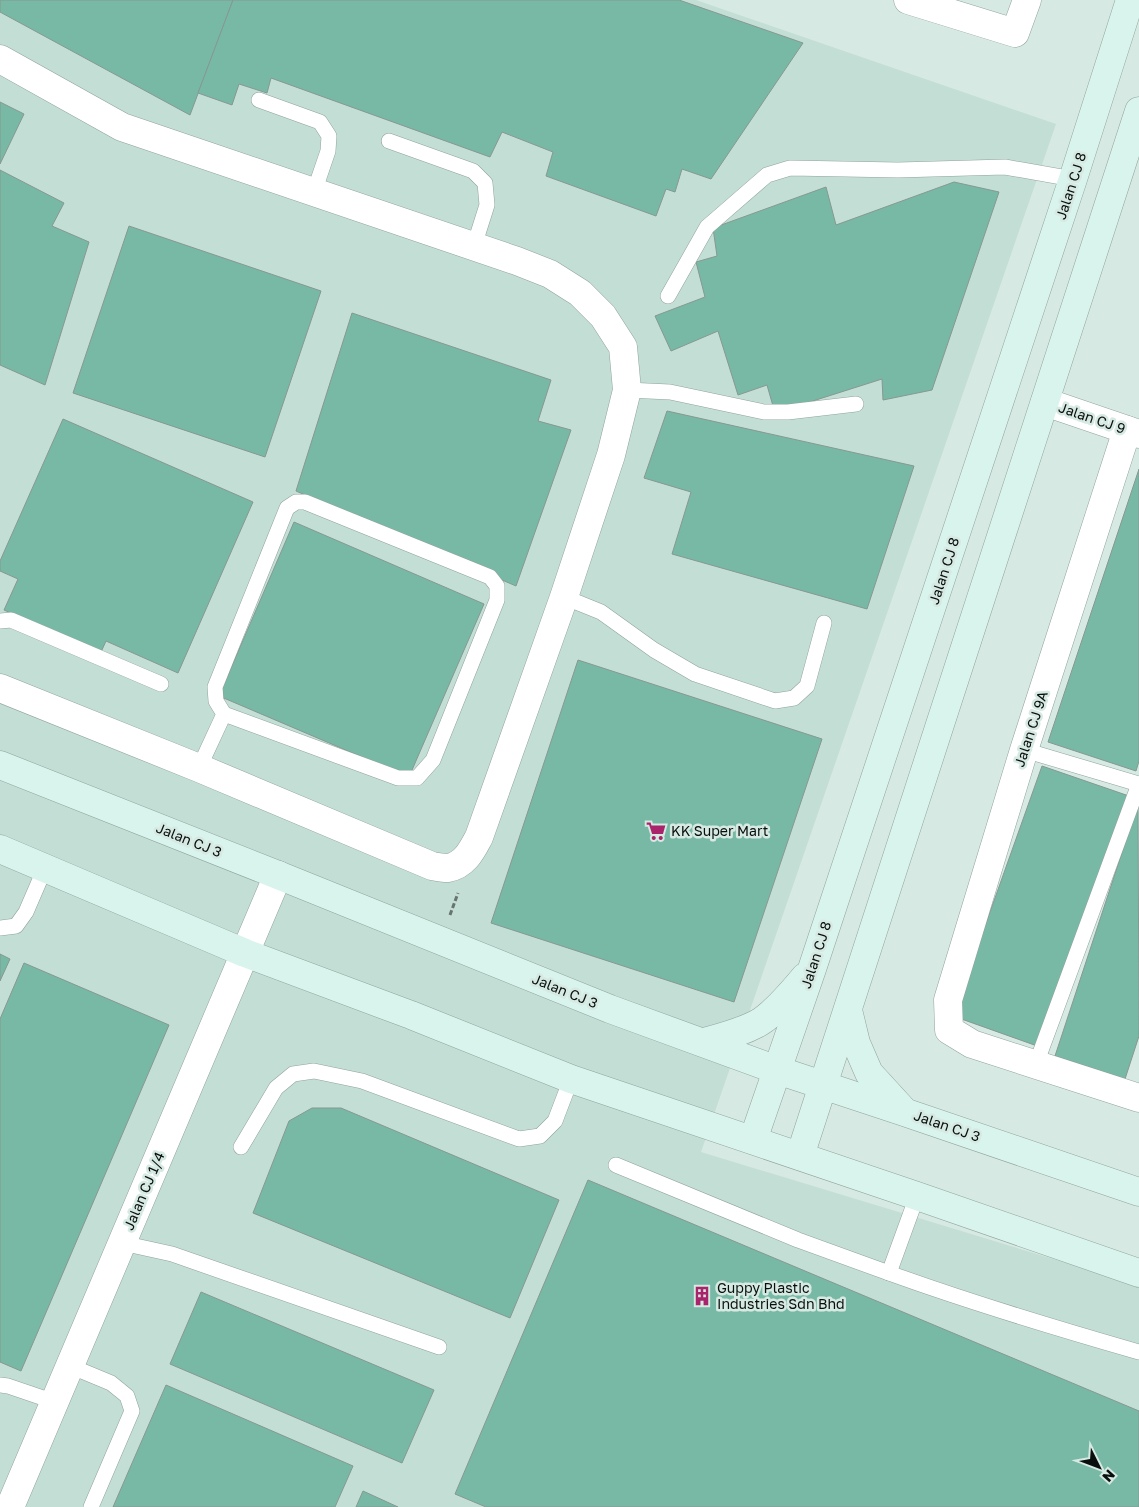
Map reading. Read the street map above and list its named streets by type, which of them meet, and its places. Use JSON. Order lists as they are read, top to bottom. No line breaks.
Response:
{"streets":{"street":["Jalan CJ 8","Jalan CJ 9","Jalan CJ 9A","Jalan CJ 3","Jalan CJ 1/4"]},"crossings":[["Jalan CJ 8","Jalan CJ 3"],["Jalan CJ 9","Jalan CJ 9A"],["Jalan CJ 3","Jalan CJ 1/4"]],"places":{"supermarket":["KK Super Mart"],"building":["Guppy Plastic Industries Sdn Bhd"]},"north":"bottom right"}
